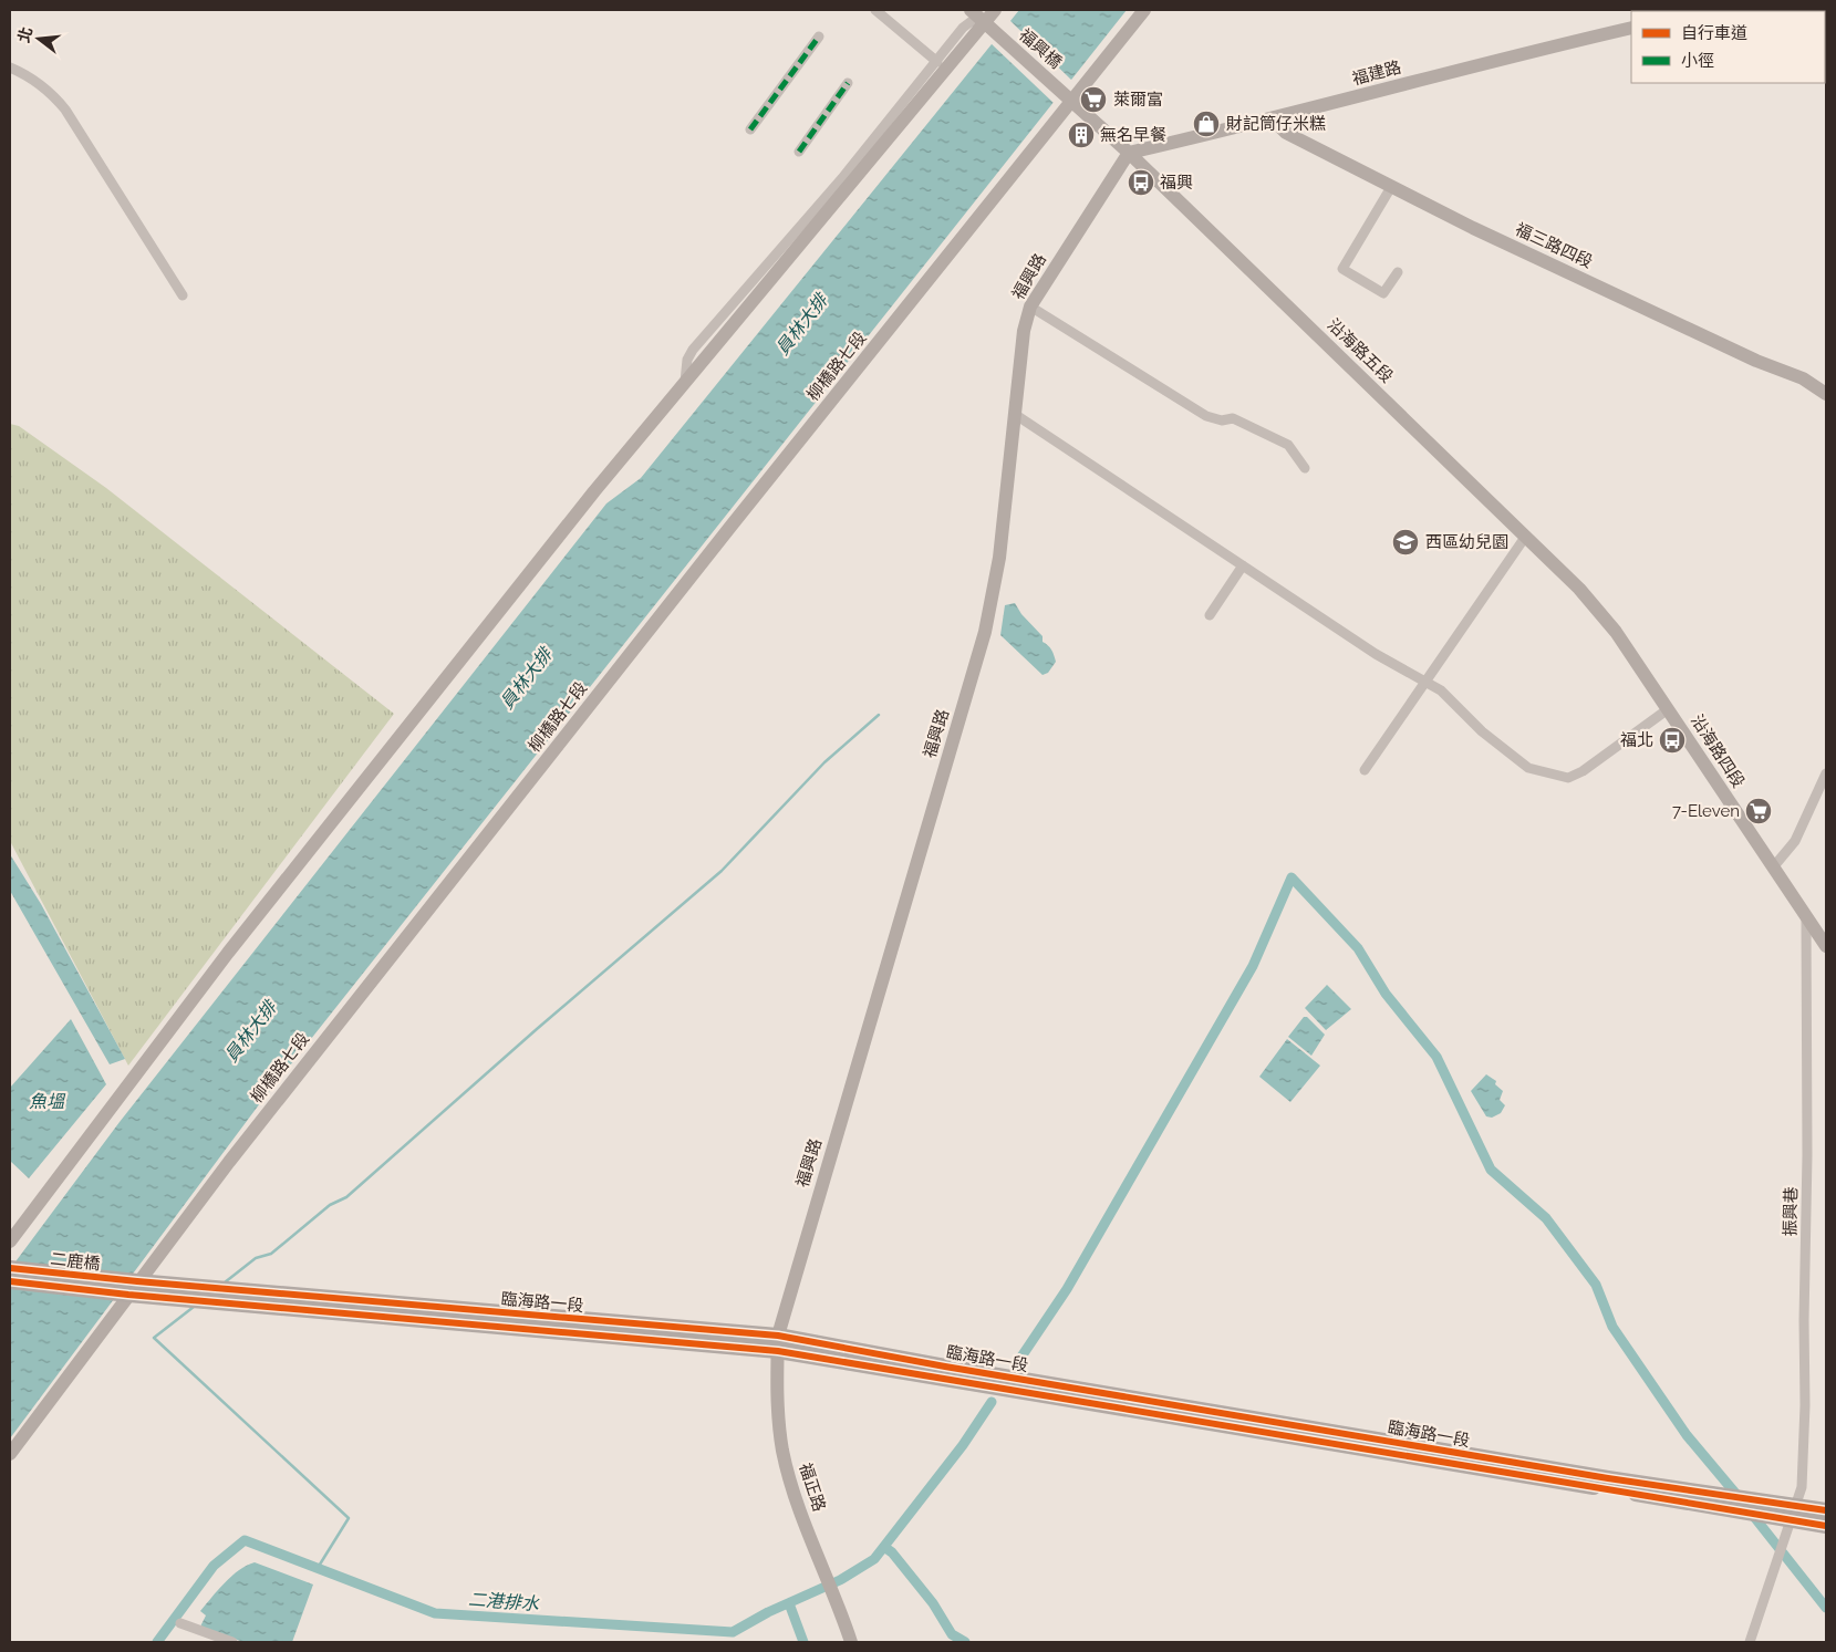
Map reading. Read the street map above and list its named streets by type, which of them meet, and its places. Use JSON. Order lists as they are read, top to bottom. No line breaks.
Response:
{"streets":{"main road":["二鹿橋","臨海路一段"],"street":["福興橋","福建路","福三路四段","福興路","沿海路五段","柳橋路七段","沿海路四段","振興巷","福正路"]},"crossings":[["福興橋","沿海路五段"],["福興橋","柳橋路七段"],["福建路","福三路四段"],["福建路","福興路"],["福建路","沿海路五段"],["福興路","沿海路五段"],["福興路","臨海路一段"],["福興路","福正路"],["沿海路五段","柳橋路七段"],["沿海路五段","沿海路四段"],["柳橋路七段","二鹿橋"],["柳橋路七段","臨海路一段"],["沿海路四段","振興巷"],["振興巷","臨海路一段"],["二鹿橋","臨海路一段"],["臨海路一段","福正路"]],"water":["員林大排","魚塭","二港排水"],"places":{"supermarket":["萊爾富","7-Eleven"],"shop":["財記筒仔米糕"],"building":["無名早餐"],"bus stop":["福興","福北"],"school or university":["西區幼兒園"]},"legend":["自行車道","小徑"],"north":"left"}
